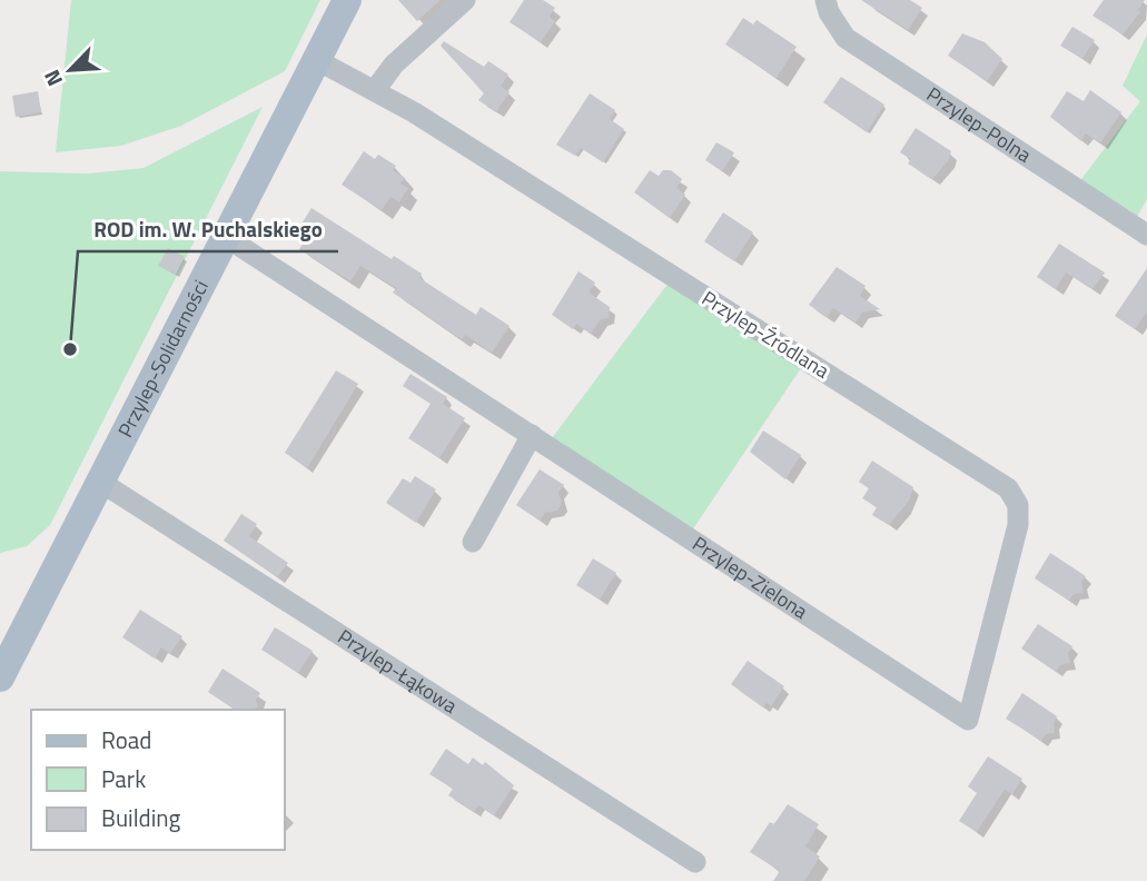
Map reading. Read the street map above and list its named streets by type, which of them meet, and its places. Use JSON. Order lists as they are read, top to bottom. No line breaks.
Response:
{"streets":{"main road":["Przylep-Solidarności"],"street":["Przylep-Polna","Przylep-Źródlana","Przylep-Zielona","Przylep-Łąkowa"]},"crossings":[["Przylep-Źródlana","Przylep-Solidarności"],["Przylep-Źródlana","Przylep-Zielona"],["Przylep-Solidarności","Przylep-Zielona"],["Przylep-Solidarności","Przylep-Łąkowa"]],"places":["ROD im. W. Puchalskiego"],"legend":["Road","Park","Building"],"north":"bottom left"}
